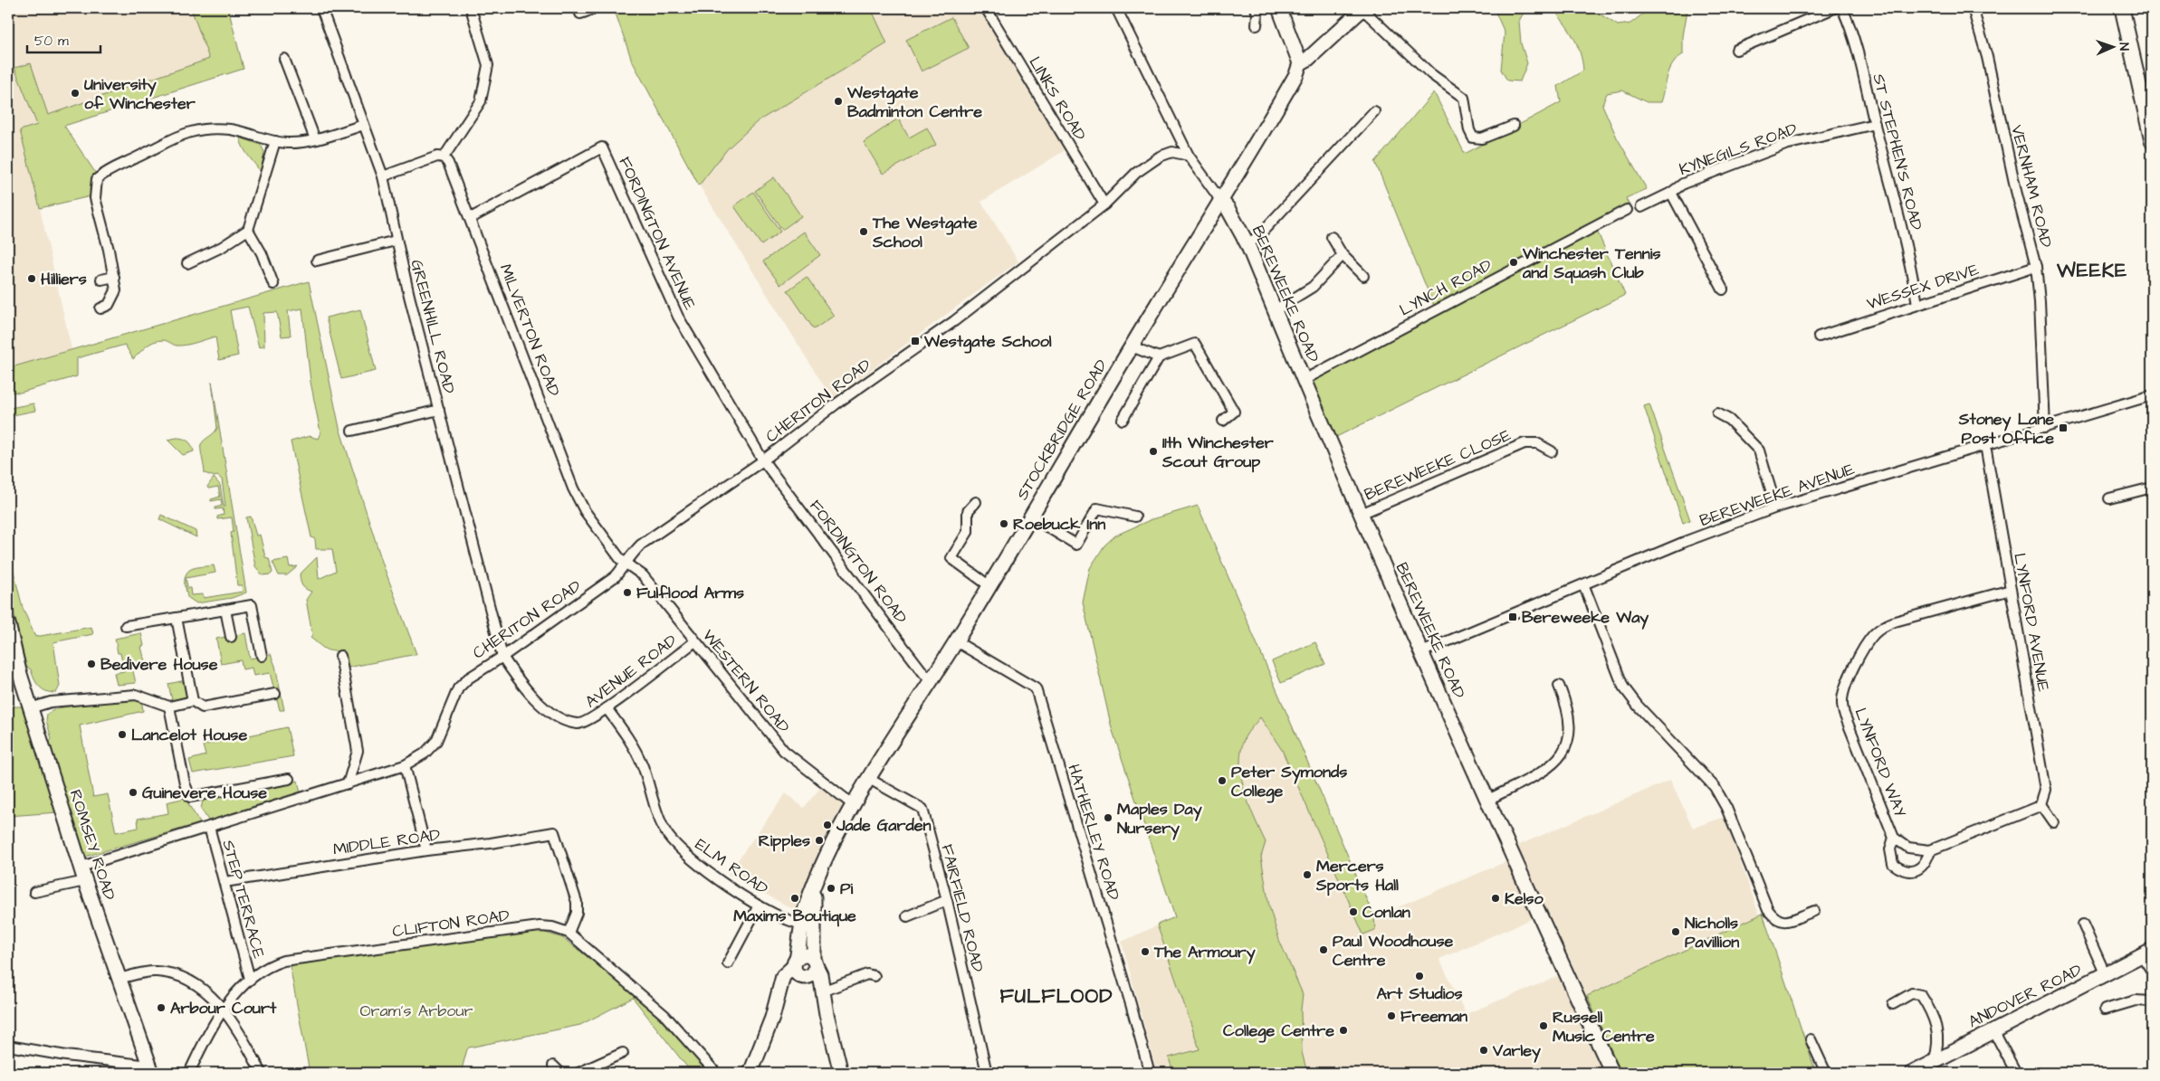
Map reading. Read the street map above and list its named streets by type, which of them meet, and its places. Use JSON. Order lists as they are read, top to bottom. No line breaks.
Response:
{"streets":{"main road":["BEREWEEKE ROAD","STOCKBRIDGE ROAD","ROMSEY ROAD","ANDOVER ROAD"],"street":["LINKS ROAD","KYNEGILS ROAD","ST STEPHEN'S ROAD","VERNHAM ROAD","FORDINGTON AVENUE","WESSEX DRIVE","LYNCH ROAD","GREENHILL ROAD","MILVERTON ROAD","CHERITON ROAD","BEREWEEKE CLOSE","BEREWEEKE AVENUE","FORDINGTON ROAD","LYNFORD AVENUE","AVENUE ROAD","WESTERN ROAD","LYNFORD WAY","HATHERLEY ROAD","MIDDLE ROAD","ELM ROAD","STEP TERRACE","FAIRFIELD ROAD","CLIFTON ROAD"]},"crossings":[["LINKS ROAD","CHERITON ROAD"],["KYNEGILS ROAD","ST STEPHEN'S ROAD"],["ST STEPHEN'S ROAD","WESSEX DRIVE"],["VERNHAM ROAD","WESSEX DRIVE"],["VERNHAM ROAD","BEREWEEKE AVENUE"],["FORDINGTON AVENUE","MILVERTON ROAD"],["FORDINGTON AVENUE","CHERITON ROAD"],["FORDINGTON AVENUE","FORDINGTON ROAD"],["LYNCH ROAD","BEREWEEKE ROAD"],["BEREWEEKE ROAD","STOCKBRIDGE ROAD"],["BEREWEEKE ROAD","BEREWEEKE CLOSE"],["BEREWEEKE ROAD","BEREWEEKE AVENUE"],["GREENHILL ROAD","CHERITON ROAD"],["GREENHILL ROAD","AVENUE ROAD"],["MILVERTON ROAD","CHERITON ROAD"],["MILVERTON ROAD","WESTERN ROAD"],["CHERITON ROAD","FORDINGTON ROAD"],["CHERITON ROAD","AVENUE ROAD"],["CHERITON ROAD","WESTERN ROAD"],["CHERITON ROAD","ROMSEY ROAD"],["CHERITON ROAD","STEP TERRACE"],["STOCKBRIDGE ROAD","FORDINGTON ROAD"],["STOCKBRIDGE ROAD","WESTERN ROAD"],["STOCKBRIDGE ROAD","HATHERLEY ROAD"],["STOCKBRIDGE ROAD","ELM ROAD"],["STOCKBRIDGE ROAD","FAIRFIELD ROAD"],["BEREWEEKE AVENUE","LYNFORD AVENUE"],["LYNFORD AVENUE","LYNFORD WAY"],["AVENUE ROAD","WESTERN ROAD"],["AVENUE ROAD","ELM ROAD"],["MIDDLE ROAD","STEP TERRACE"],["MIDDLE ROAD","CLIFTON ROAD"],["STEP TERRACE","CLIFTON ROAD"]],"districts":["WEEKE","FULFLOOD"],"parks":["Oram's Arbour"],"places":{"other":["University of Winchester","Westgate Badminton Centre","The Westgate School","Winchester Tennis and Squash Club","Hilliers","11th Winchester Scout Group","Roebuck Inn","Fulflood Arms","Bedivere House","Lancelot House","Peter Symonds College","Guinevere House","Maples Day Nursery","Jade Garden","Ripples","Mercers Sports Hall","Pi","Maxims Boutique","Kelso","Conlan","Nicholls Pavillion","Paul Woodhouse Centre","The Armoury","Art Studios","Arbour Court","Freeman","Russell Music Centre","College Centre","Varley"],"transit":["Westgate School","Stoney Lane Post Office","Bereweeke Way"]},"scale_bar":"50 m","north":"right"}
